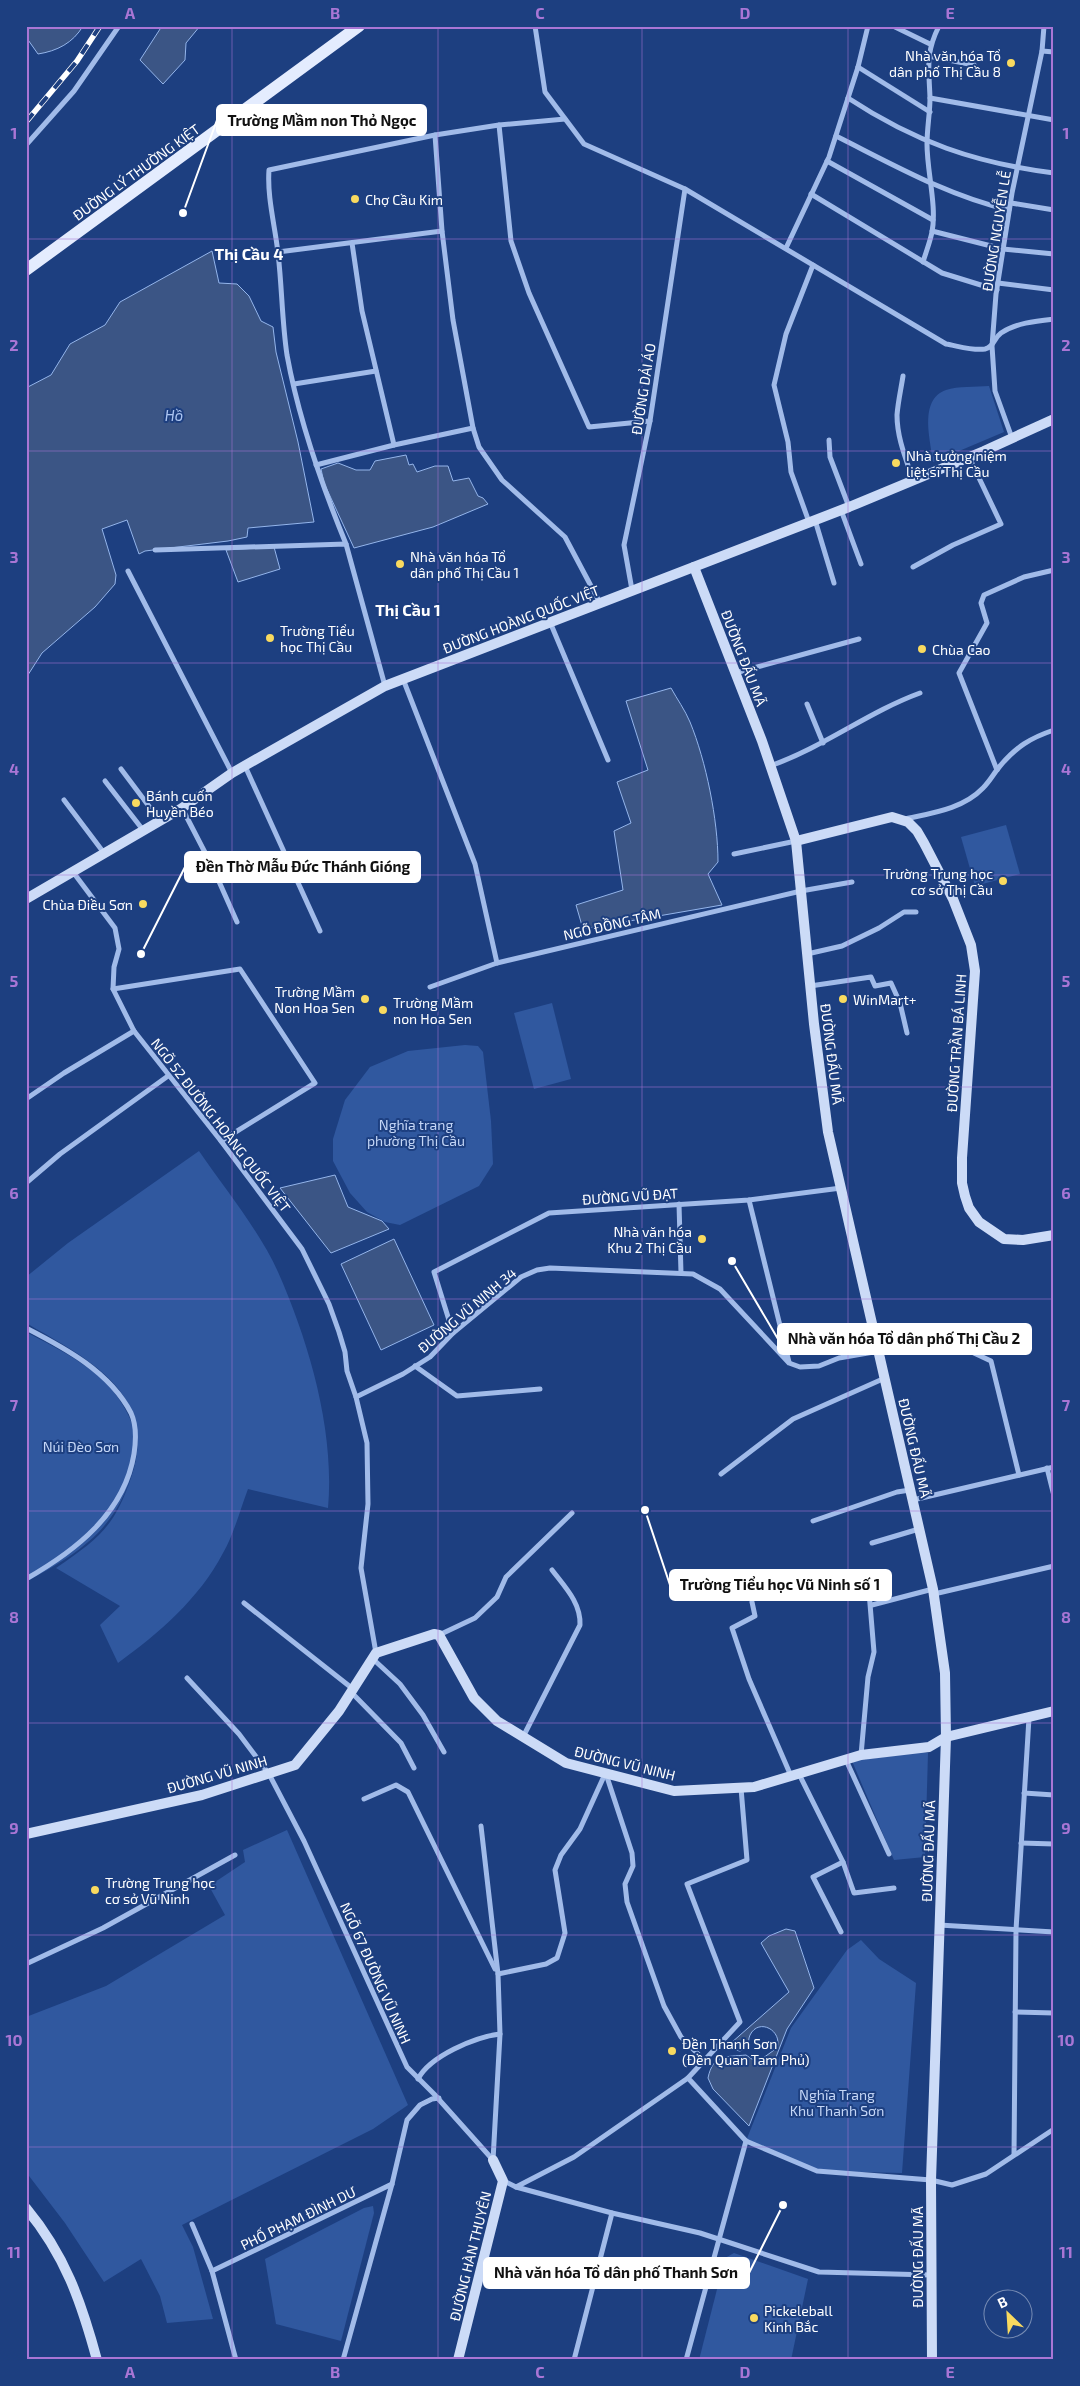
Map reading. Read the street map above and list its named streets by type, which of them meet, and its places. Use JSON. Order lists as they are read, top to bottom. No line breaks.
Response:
{"streets":{"main road":["ĐƯỜNG LÝ THƯỜNG KIỆT"],"street":["ĐƯỜNG NGUYỄN LỄ","ĐƯỜNG DẢI ÁO","ĐƯỜNG HOÀNG QUỐC VIỆT","ĐƯỜNG ĐẤU MÃ","NGÕ ĐỒNG TÂM","ĐƯỜNG TRẦN BÁ LINH","NGÕ 52 ĐƯỜNG HOÀNG QUỐC VIỆT","ĐƯỜNG VŨ ĐẠT","ĐƯỜNG VŨ NINH 34","ĐƯỜNG VŨ NINH","NGÕ 67 ĐƯỜNG VŨ NINH","PHỐ PHẠM ĐÌNH DƯ","ĐƯỜNG HÀN THUYÊN"]},"crossings":[["ĐƯỜNG NGUYỄN LỄ","ĐƯỜNG HOÀNG QUỐC VIỆT"],["ĐƯỜNG DẢI ÁO","ĐƯỜNG HOÀNG QUỐC VIỆT"],["ĐƯỜNG HOÀNG QUỐC VIỆT","ĐƯỜNG ĐẤU MÃ"],["ĐƯỜNG ĐẤU MÃ","NGÕ ĐỒNG TÂM"],["ĐƯỜNG ĐẤU MÃ","ĐƯỜNG VŨ ĐẠT"],["ĐƯỜNG ĐẤU MÃ","ĐƯỜNG VŨ NINH"],["NGÕ 52 ĐƯỜNG HOÀNG QUỐC VIỆT","ĐƯỜNG VŨ NINH 34"],["ĐƯỜNG VŨ ĐẠT","ĐƯỜNG VŨ NINH 34"],["ĐƯỜNG VŨ NINH","NGÕ 67 ĐƯỜNG VŨ NINH"],["NGÕ 67 ĐƯỜNG VŨ NINH","ĐƯỜNG HÀN THUYÊN"]],"districts":["Thị Cầu 4","Thị Cầu 1"],"water":["Hồ"],"parks":["Nghĩa trang phường Thị Cầu","Núi Đèo Sơn","Nghĩa Trang Khu Thanh Sơn"],"places":["Nhà văn hóa Tổ dân phố Thị Cầu 8","Chợ Cầu Kim","Trường Mầm non Thỏ Ngọc","Nhà tưởng niệm liệt sĩ Thị Cầu","Nhà văn hóa Tổ dân phố Thị Cầu 1","Trường Tiểu học Thị Cầu","Chùa Cao","Bánh cuốn Huyền Béo","Trường Trung học cơ sở Thị Cầu","Chùa Điều Sơn","Đền Thờ Mẫu Đức Thánh Gióng","Trường Mầm Non Hoa Sen","WinMart+","Trường Mầm non Hoa Sen","Nhà văn hóa Khu 2 Thị Cầu","Nhà văn hóa Tổ dân phố Thị Cầu 2","Trường Tiểu học Vũ Ninh số 1","Trường Trung học cơ sở Vũ Ninh","Đền Thanh Sơn (Đền Quan Tam Phủ)","Nhà văn hóa Tổ dân phố Thanh Sơn","Pickeleball Kinh Bắc"],"north":"top left","grid":{"columns":["A","B","C","D","E"],"rows":["1","2","3","4","5","6","7","8","9","10","11"]}}
